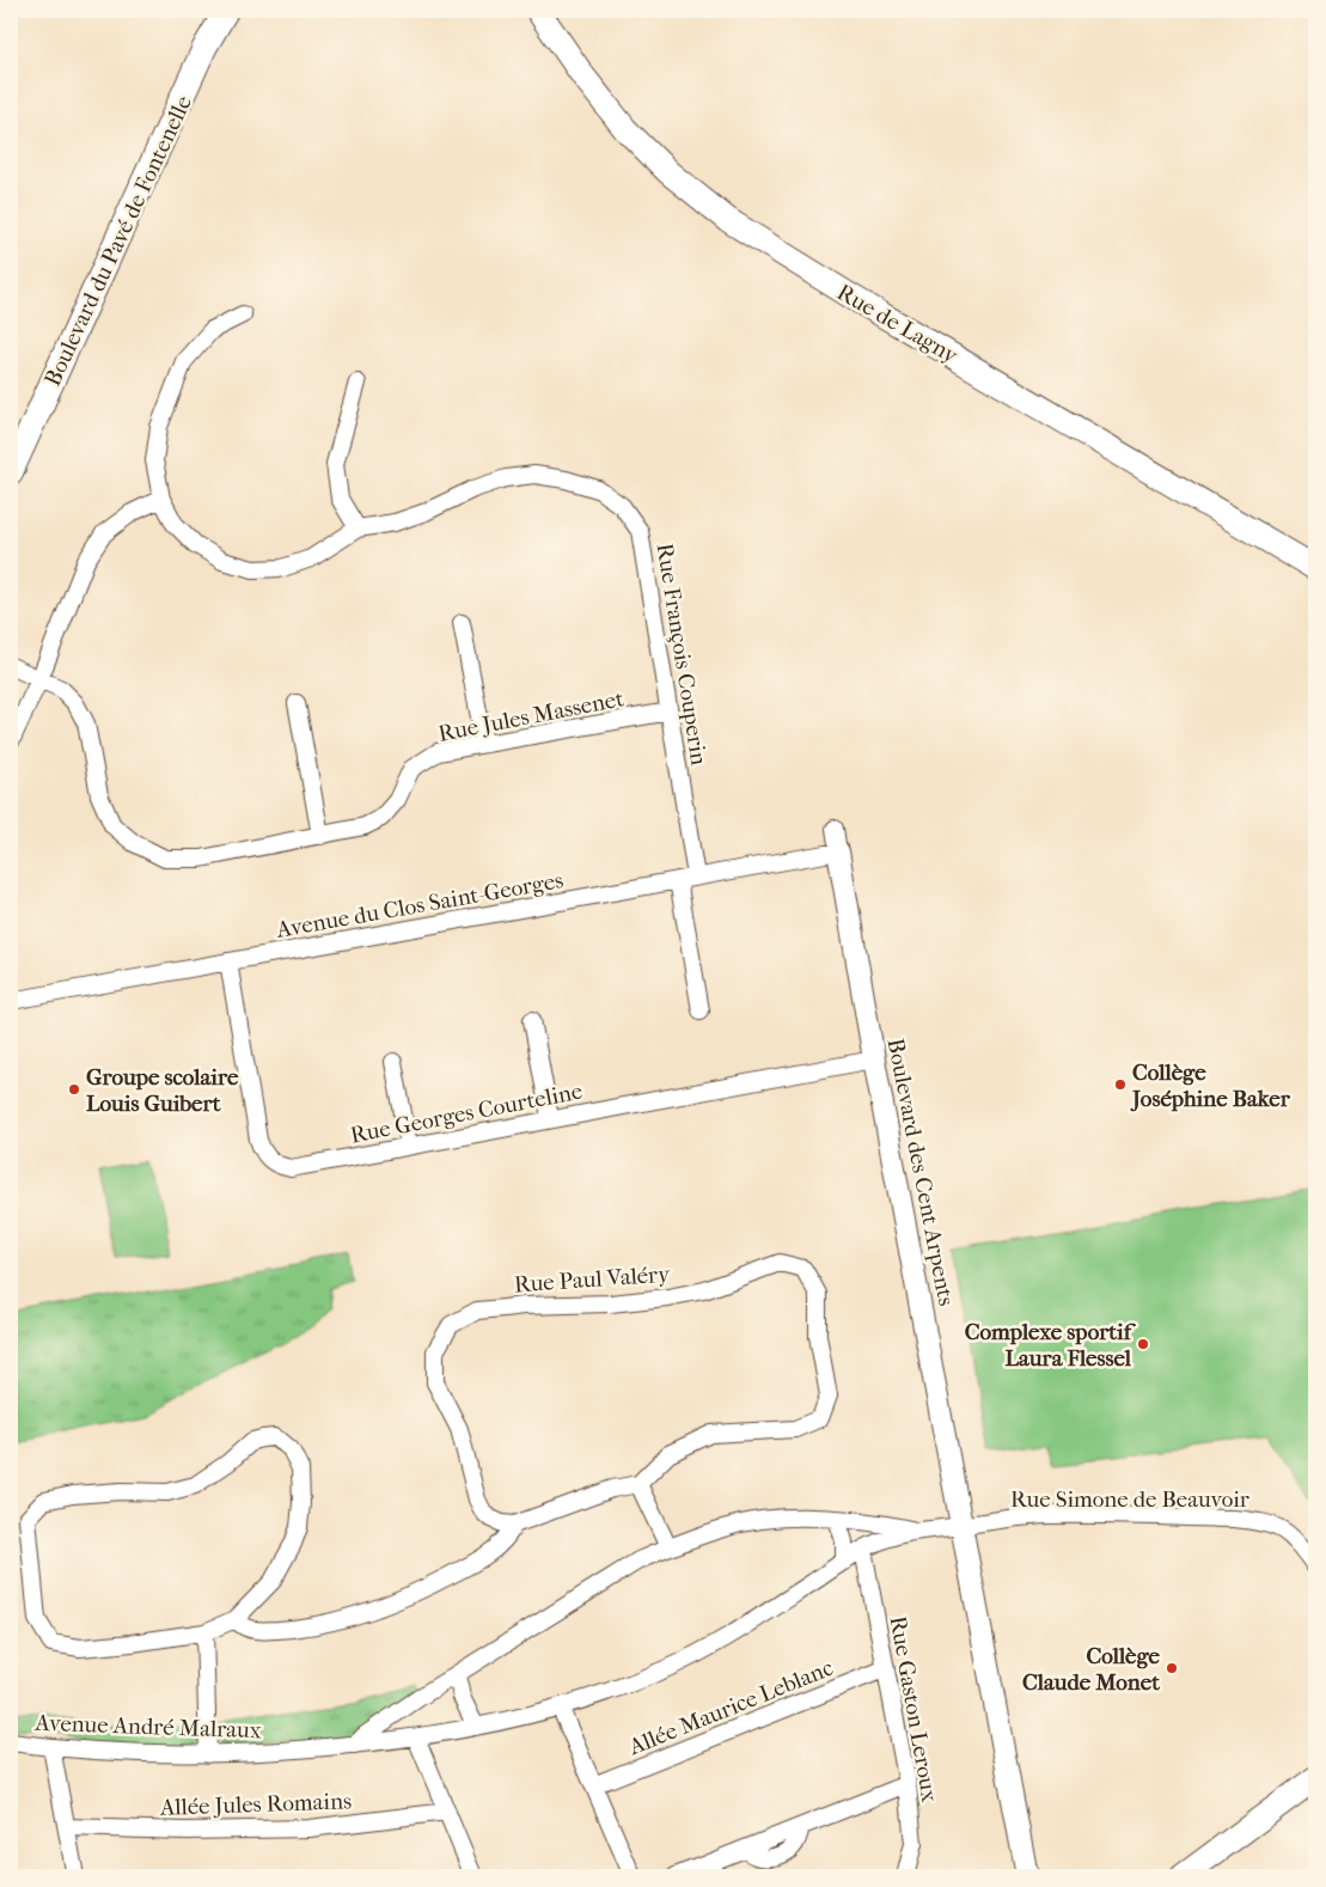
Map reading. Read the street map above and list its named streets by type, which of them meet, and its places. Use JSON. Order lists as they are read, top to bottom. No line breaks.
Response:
{"streets":{"main road":["Boulevard du Pavé de Fontenelle","Rue de Lagny"],"street":["Rue François Couperin","Rue Jules Massenet","Avenue du Clos Saint-Georges","Rue Georges Courteline","Boulevard des Cent Arpents","Rue Paul Valéry","Rue Simone de Beauvoir","Allée Maurice Leblanc","Rue Gaston Leroux","Avenue André Malraux","Allée Jules Romains"]},"crossings":[["Rue François Couperin","Rue Jules Massenet"],["Rue François Couperin","Avenue du Clos Saint-Georges"],["Avenue du Clos Saint-Georges","Rue Georges Courteline"],["Avenue du Clos Saint-Georges","Boulevard des Cent Arpents"],["Rue Georges Courteline","Boulevard des Cent Arpents"],["Boulevard des Cent Arpents","Rue Simone de Beauvoir"],["Boulevard des Cent Arpents","Avenue André Malraux"],["Rue Simone de Beauvoir","Avenue André Malraux"],["Allée Maurice Leblanc","Rue Gaston Leroux"],["Rue Gaston Leroux","Avenue André Malraux"]],"places":["Collège Joséphine Baker","Groupe scolaire Louis Guibert","Complexe sportif Laura Flessel","Collège Claude Monet"]}
